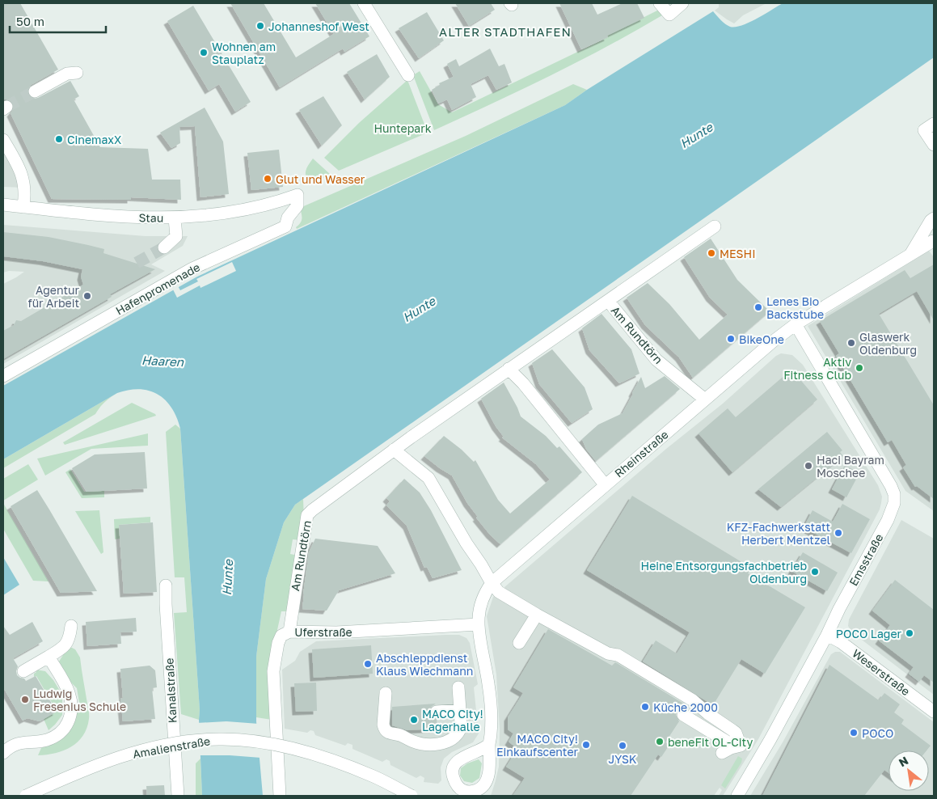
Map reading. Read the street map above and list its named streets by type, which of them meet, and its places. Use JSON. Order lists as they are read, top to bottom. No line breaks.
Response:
{"streets":{"street":["Stau","Hafenpromenade","Am Rundtörn","Rheinstraße","Emsstraße","Uferstraße","Weserstraße","Kanalstraße","Amalienstraße"]},"crossings":[["Stau","Hafenpromenade"],["Am Rundtörn","Rheinstraße"],["Am Rundtörn","Uferstraße"],["Rheinstraße","Emsstraße"],["Rheinstraße","Uferstraße"],["Emsstraße","Weserstraße"]],"districts":["ALTER STADTHAFEN"],"water":["Hunte","Haaren"],"parks":["Huntepark"],"places":["Johanneshof West","Wohnen am Stauplatz","CinemaxX","Glut und Wasser","MESHI","Agentur für Arbeit","Lenes Bio Backstube","BikeOne","Glaswerk Oldenburg","Aktiv Fitness Club","Haci Bayram Moschee","KFZ-Fachwerkstatt Herbert Mentzel","Heine Entsorgungsfachbetrieb Oldenburg","POCO Lager","Abschleppdienst Klaus Wiechmann","Ludwig Fresenius Schule","Küche 2000","MACO City! Lagerhalle","POCO","beneFit OL-City","MACO City! Einkaufscenter","JYSK"],"scale_bar":"50 m","north":"top left"}
